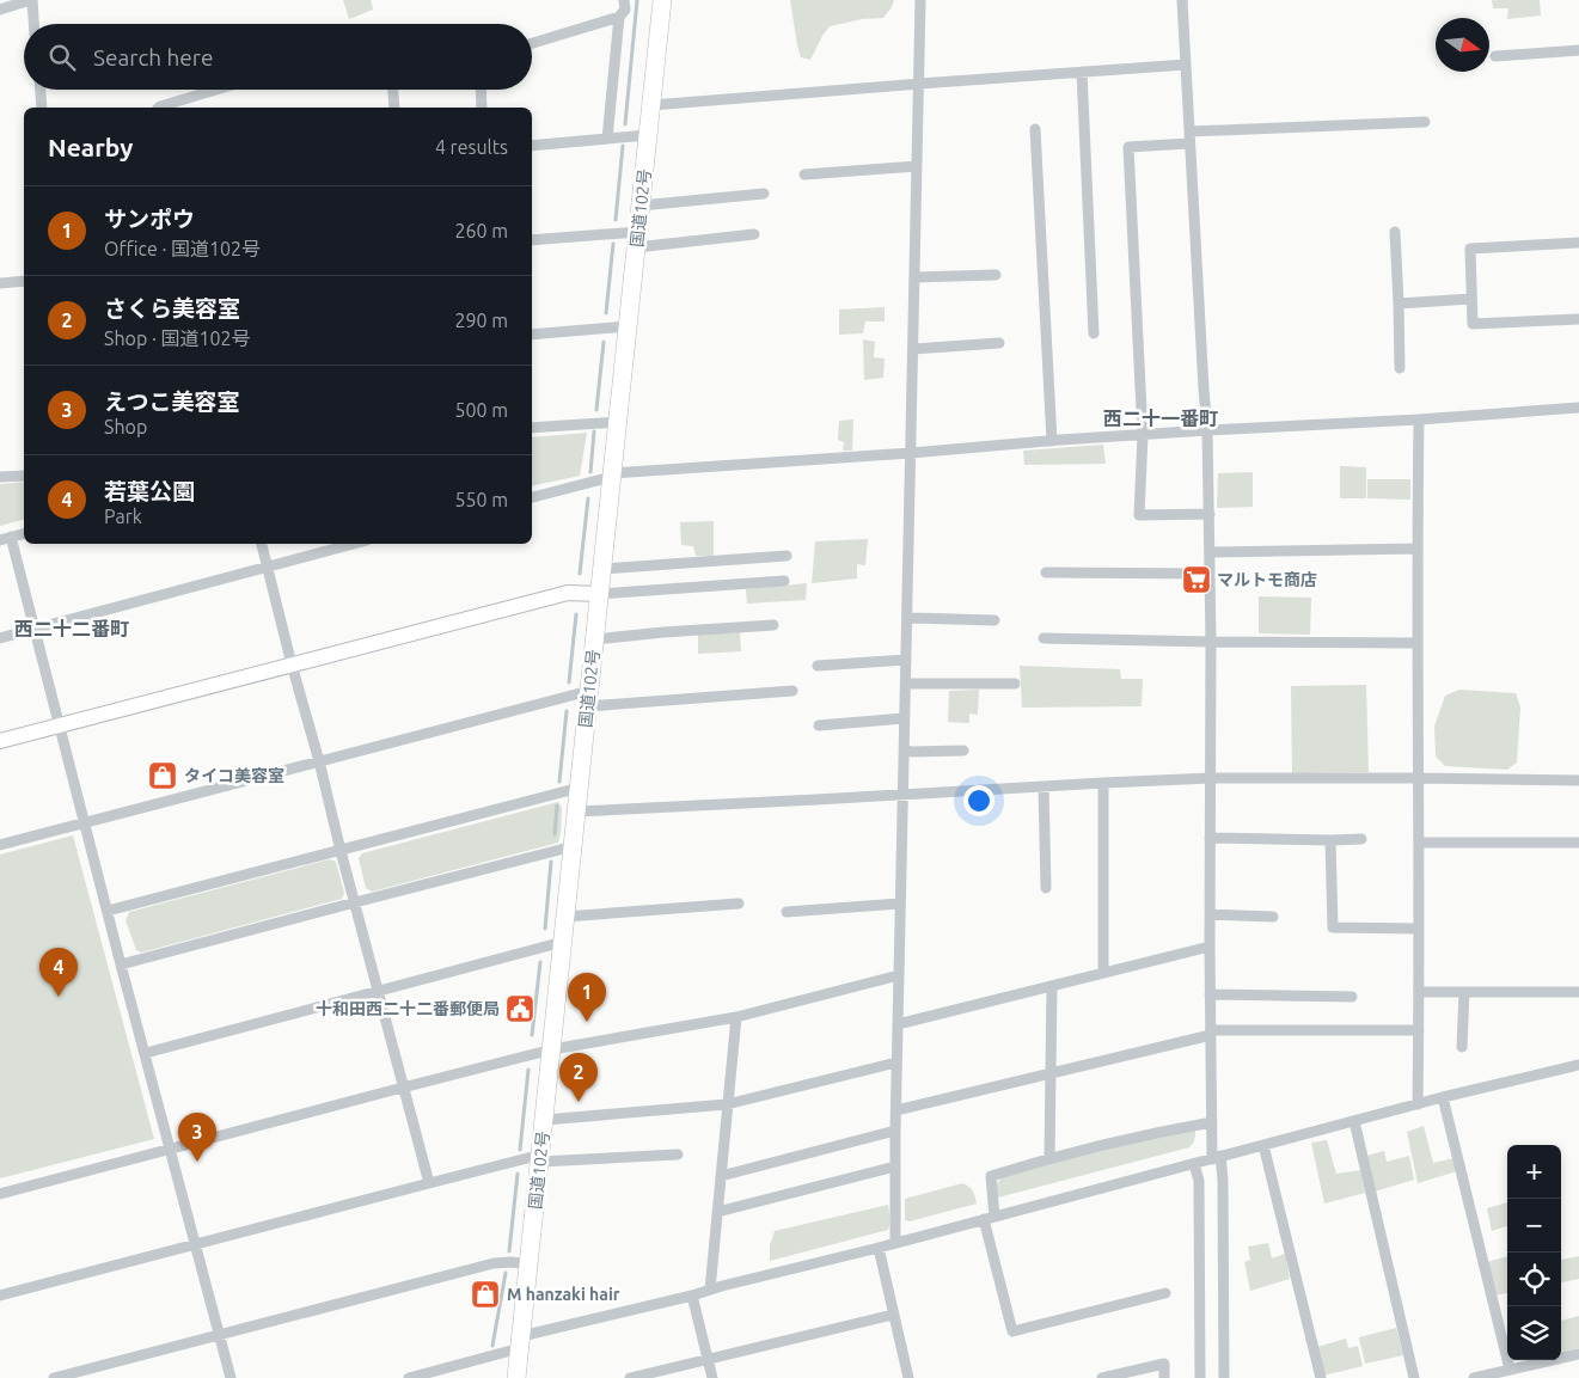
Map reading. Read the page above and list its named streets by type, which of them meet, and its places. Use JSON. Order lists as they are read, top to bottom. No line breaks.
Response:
{"streets":{"highway":["国道102号"]},"districts":["西二十一番町","西二十二番町"],"places":{"supermarket":["マルトモ商店"],"shop":["タイコ美容室","M hanzaki hair"],"public building":["十和田西二十二番郵便局"]},"north":"right","page":{"search":"Search here","heading":["Nearby","4 results"],"list":[{"mark":"1","name":"サンポウ","note":"Office · 国道102号","value":"260 m"},{"mark":"2","name":"さくら美容室","note":"Shop · 国道102号","value":"290 m"},{"mark":"3","name":"えつこ美容室","note":"Shop","value":"500 m"},{"mark":"4","name":"若葉公園","note":"Park","value":"550 m"}],"pins":["4","1","2","3"],"map_buttons":["+","−"]}}
